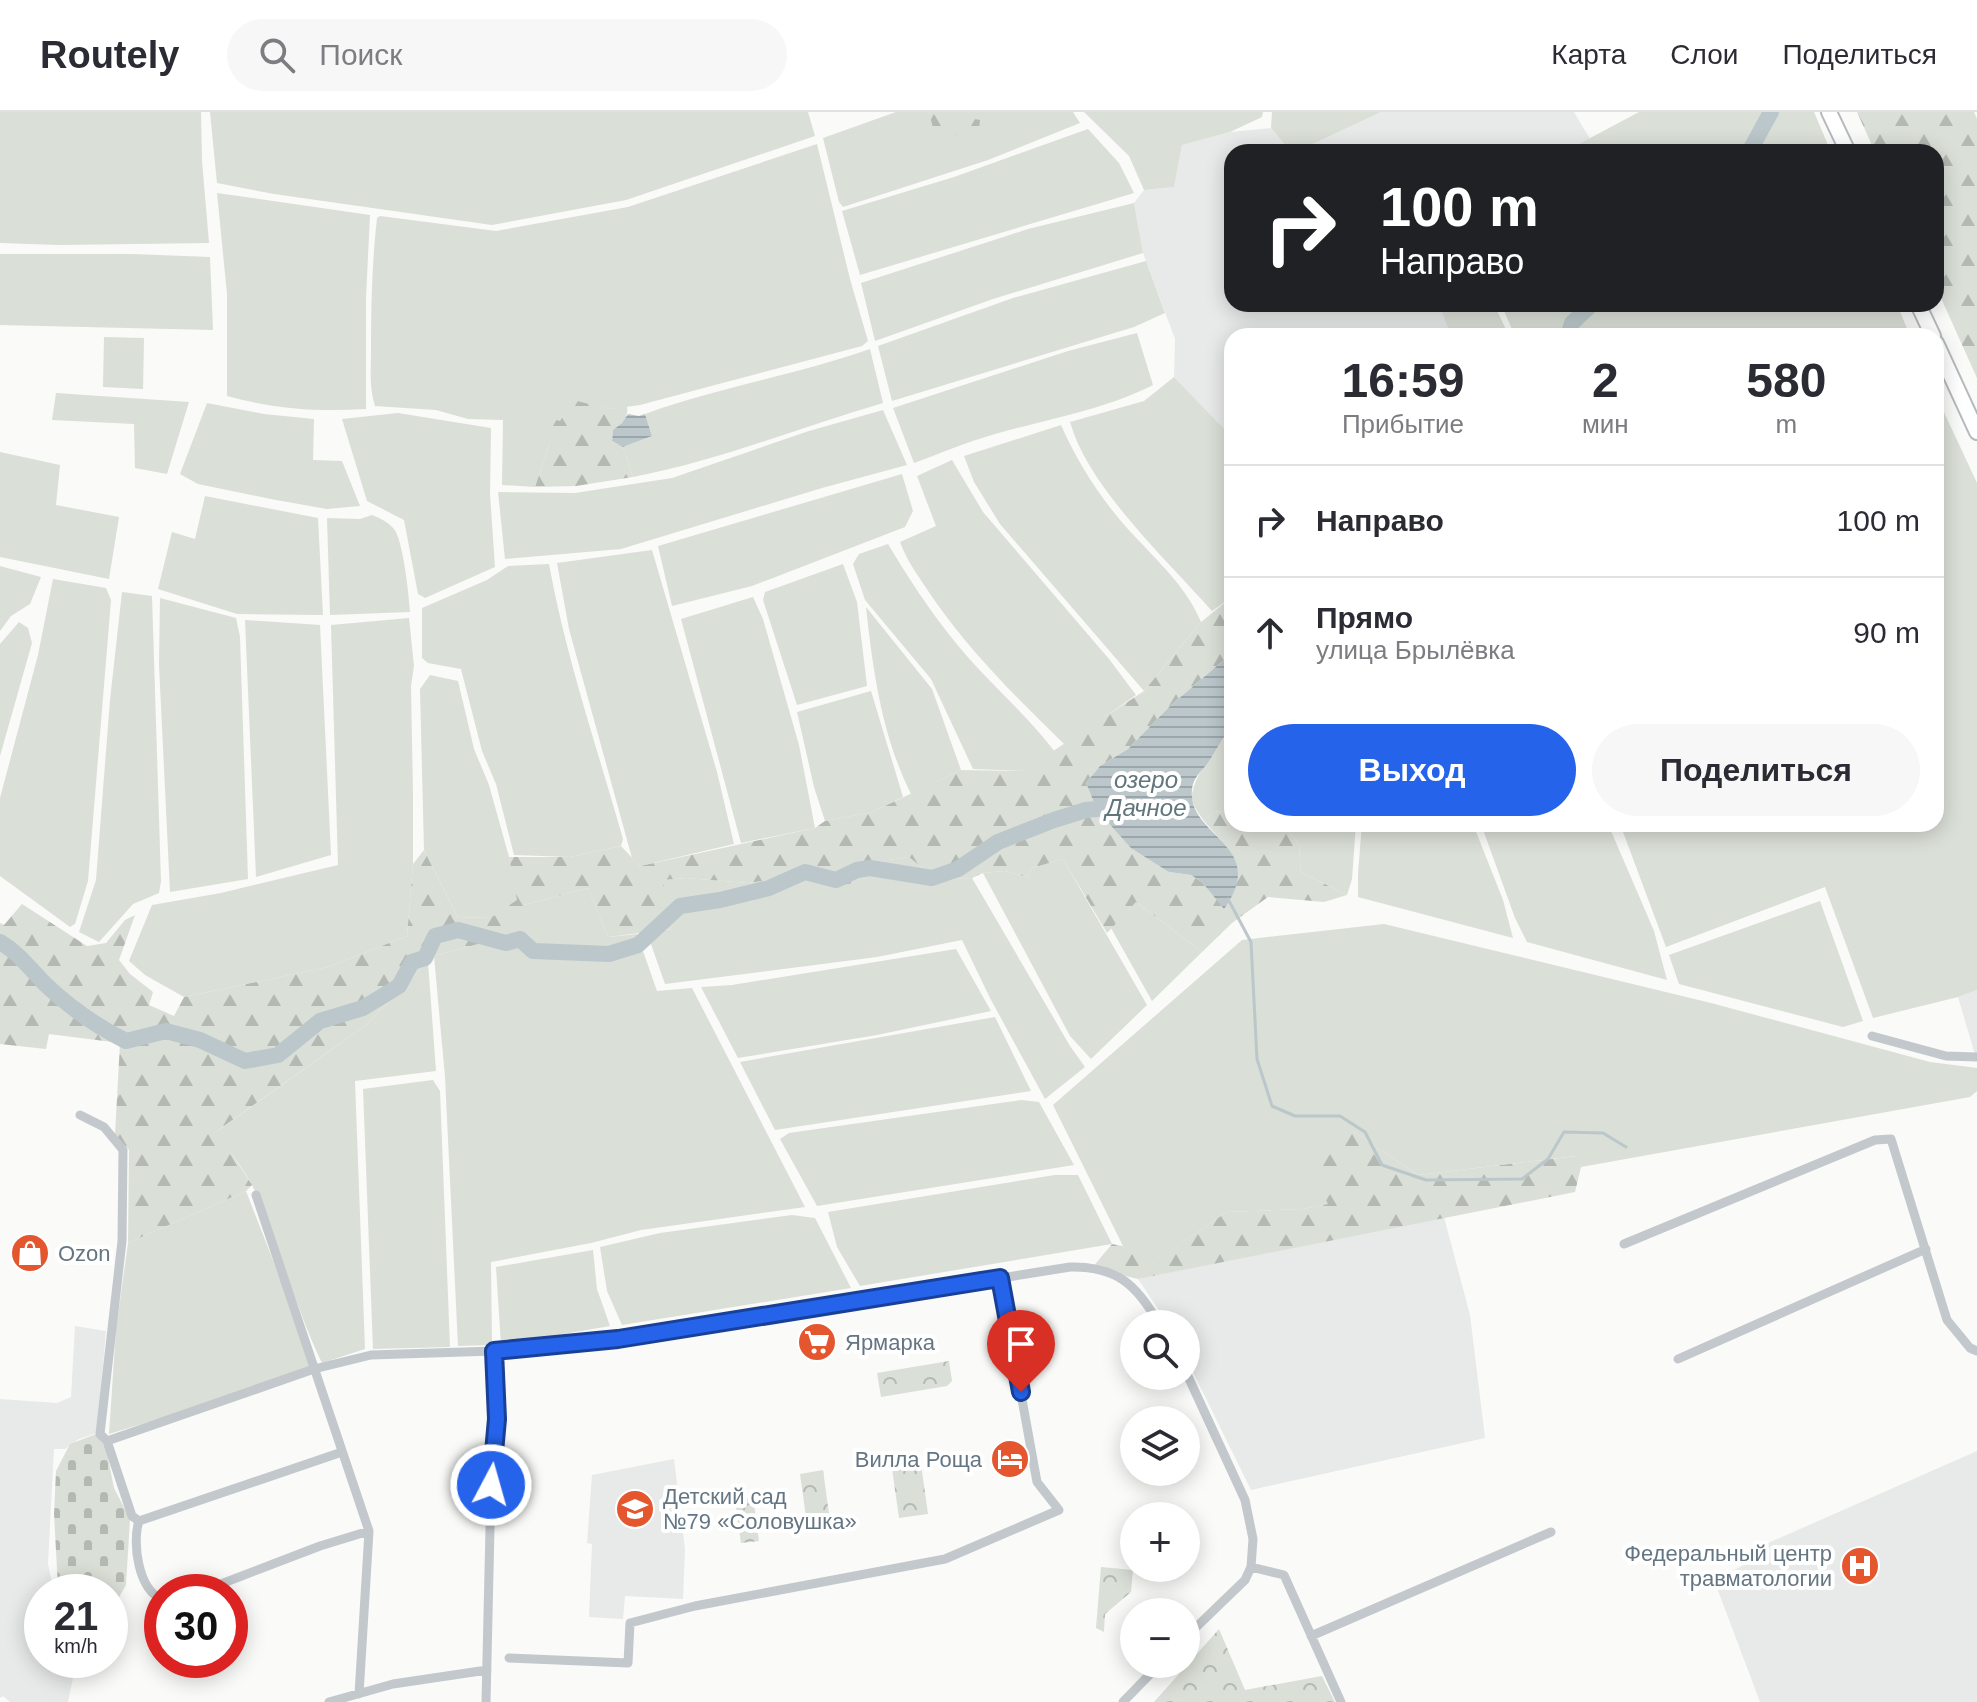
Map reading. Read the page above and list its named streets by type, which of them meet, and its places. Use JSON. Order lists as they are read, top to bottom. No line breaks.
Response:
{"water":["озеро Дачное"],"places":{"shop":["Ozon"],"supermarket":["Ярмарка"],"hotel":["Вилла Роща"],"school or university":["Детский сад №79 «Соловушка»"],"hospital":["Федеральный центр травматологии"]},"page":{"header":"Routely","search":"Поиск","nav":["Карта","Слои","Поделиться"],"turn":["100 m","Направо"],"eta":["16:59","Прибытие","2","мин","580","m"],"list":[{"name":"Направо","value":"100 m"},{"name":"Прямо","note":"улица Брылёвка","value":"90 m"}],"buttons":["Выход","Поделиться"],"map_buttons":["+","−"],"speed":"21 km/h","limit":"30"}}
